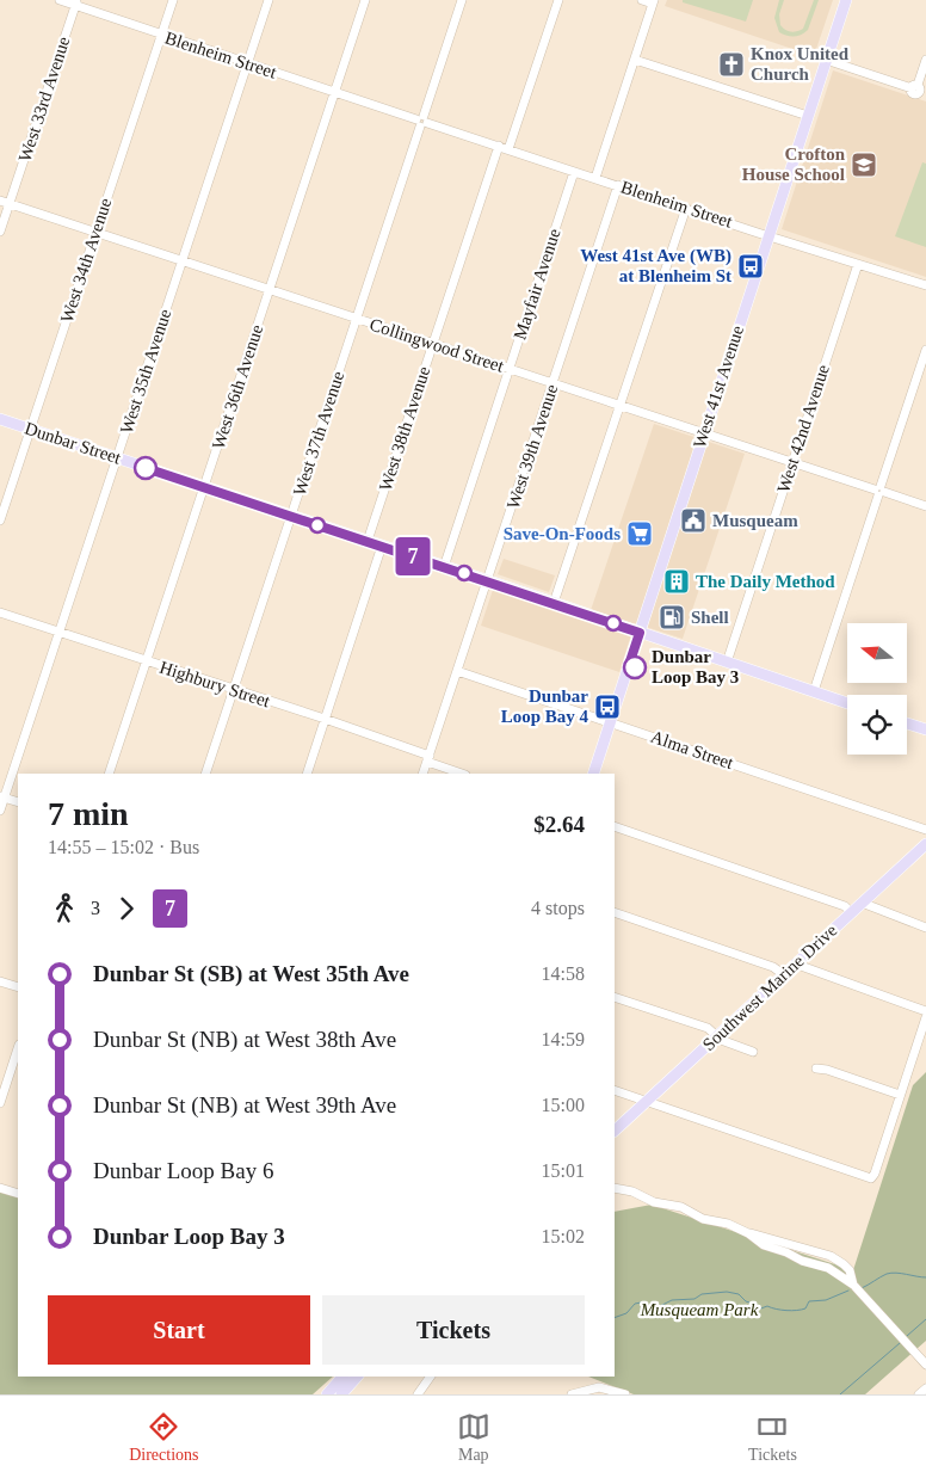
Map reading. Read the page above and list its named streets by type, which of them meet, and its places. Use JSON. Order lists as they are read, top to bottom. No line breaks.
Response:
{"streets":{"main road":["West 41st Avenue","Dunbar Street","Southwest Marine Drive"],"street":["Blenheim Street","West 33rd Avenue","West 34th Avenue","Mayfair Avenue","Collingwood Street","West 35th Avenue","West 36th Avenue","West 38th Avenue","West 42nd Avenue","West 37th Avenue","West 39th Avenue","Highbury Street","Alma Street"]},"crossings":[["Blenheim Street","West 33rd Avenue"],["Blenheim Street","West 34th Avenue"],["Blenheim Street","Mayfair Avenue"],["Blenheim Street","West 35th Avenue"],["Blenheim Street","West 36th Avenue"],["Blenheim Street","West 41st Avenue"],["Blenheim Street","West 38th Avenue"],["Blenheim Street","West 42nd Avenue"],["Blenheim Street","West 37th Avenue"],["Blenheim Street","West 39th Avenue"],["West 33rd Avenue","Collingwood Street"],["West 34th Avenue","Collingwood Street"],["West 34th Avenue","Dunbar Street"],["Mayfair Avenue","Collingwood Street"],["Mayfair Avenue","Dunbar Street"],["Collingwood Street","West 35th Avenue"],["Collingwood Street","West 36th Avenue"],["Collingwood Street","West 41st Avenue"],["Collingwood Street","West 38th Avenue"],["Collingwood Street","West 42nd Avenue"],["Collingwood Street","West 37th Avenue"],["Collingwood Street","West 39th Avenue"],["West 35th Avenue","Dunbar Street"],["West 35th Avenue","Highbury Street"],["West 36th Avenue","Dunbar Street"],["West 36th Avenue","Highbury Street"],["West 41st Avenue","Dunbar Street"],["West 41st Avenue","Alma Street"],["West 38th Avenue","Dunbar Street"],["West 42nd Avenue","Dunbar Street"],["West 37th Avenue","Dunbar Street"],["West 37th Avenue","Highbury Street"],["Dunbar Street","West 39th Avenue"],["West 39th Avenue","Highbury Street"],["West 39th Avenue","Alma Street"]],"parks":["Musqueam Park"],"places":{"church":["Knox United Church"],"school or university":["Crofton House School"],"bus stop":["West 41st Ave (WB) at Blenheim St","Dunbar Loop Bay 4"],"public building":["Musqueam"],"supermarket":["Save-On-Foods"],"building":["The Daily Method"],"fuel station":["Shell"],"other":["Dunbar Loop Bay 3"]},"lines":["bus line 7"],"north":"left","page":{"on_map":"7","heading":["7 min","14:55 – 15:02 · Bus","$2.64"],"legs":["3","7","4 stops"],"list":[{"name":"Dunbar St (SB) at West 35th Ave","value":"14:58"},{"name":"Dunbar St (NB) at West 38th Ave","value":"14:59"},{"name":"Dunbar St (NB) at West 39th Ave","value":"15:00"},{"name":"Dunbar Loop Bay 6","value":"15:01"},{"name":"Dunbar Loop Bay 3","value":"15:02"}],"buttons":["Start","Tickets"],"tabs":["Directions","Map","Tickets"]}}
